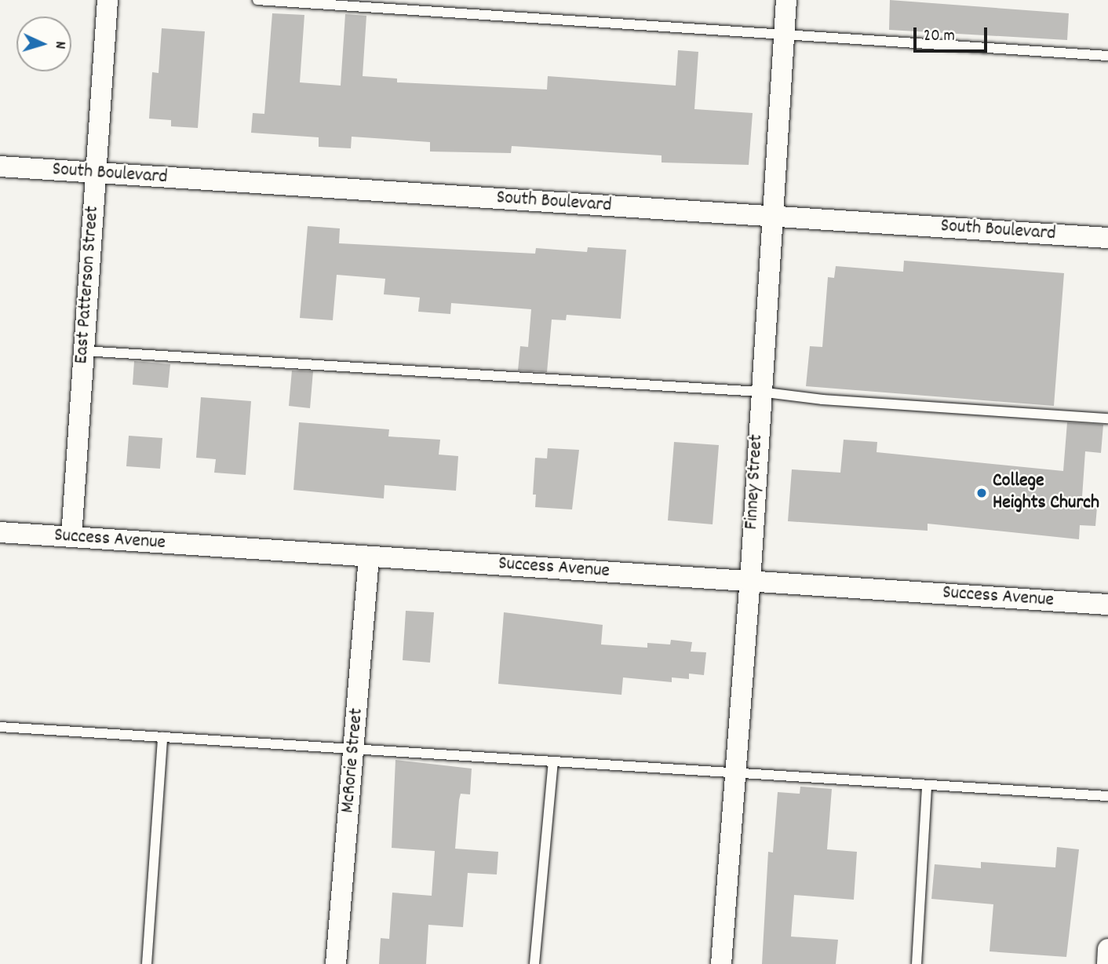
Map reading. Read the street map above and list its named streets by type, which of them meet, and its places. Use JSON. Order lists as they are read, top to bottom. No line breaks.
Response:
{"streets":{"street":["South Boulevard","East Patterson Street","Finney Street","Success Avenue","McRorie Street"]},"crossings":[["South Boulevard","East Patterson Street"],["South Boulevard","Finney Street"],["East Patterson Street","Success Avenue"],["Finney Street","Success Avenue"],["Success Avenue","McRorie Street"]],"places":["College Heights Church"],"scale_bar":"20 m","north":"right"}
